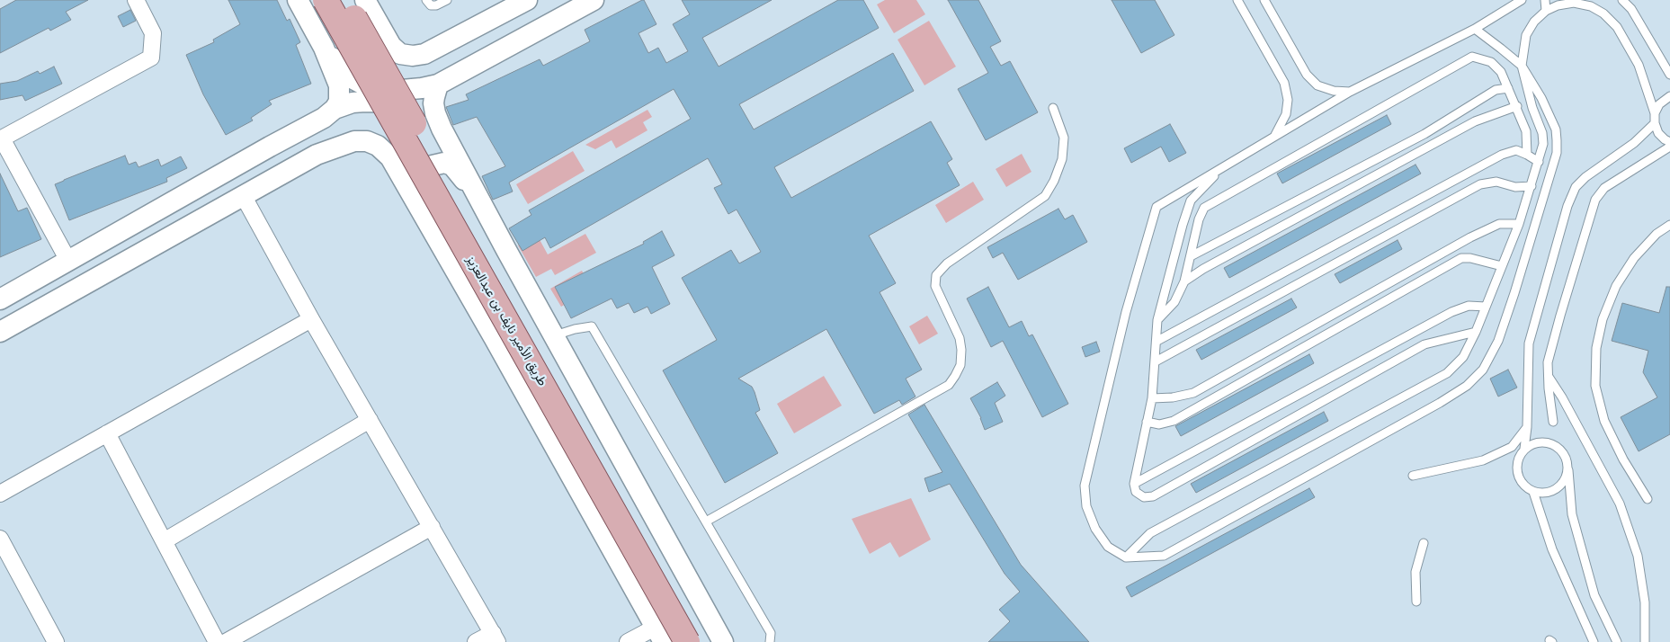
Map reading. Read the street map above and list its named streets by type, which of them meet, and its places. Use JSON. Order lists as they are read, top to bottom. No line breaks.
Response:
{"streets":{"main road":["طريق الأمير نايف بن عبدالعزيز"]}}
